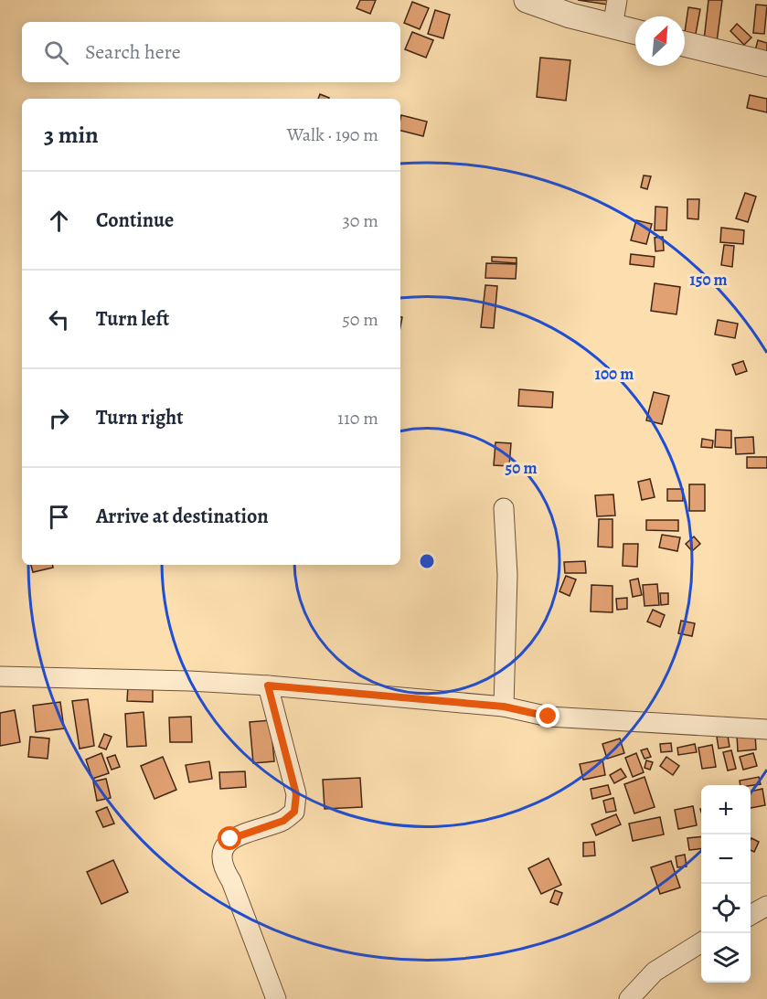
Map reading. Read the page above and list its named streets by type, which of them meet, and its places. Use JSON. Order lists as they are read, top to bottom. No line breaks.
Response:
{"north":"top right","page":{"search":"Search here","heading":["3 min","Walk · 190 m"],"list":[["Continue","30 m"],["Turn left","50 m"],["Turn right","110 m"],"Arrive at destination"],"map_buttons":["+","−"]},"rings":["150 m","100 m","50 m"]}
